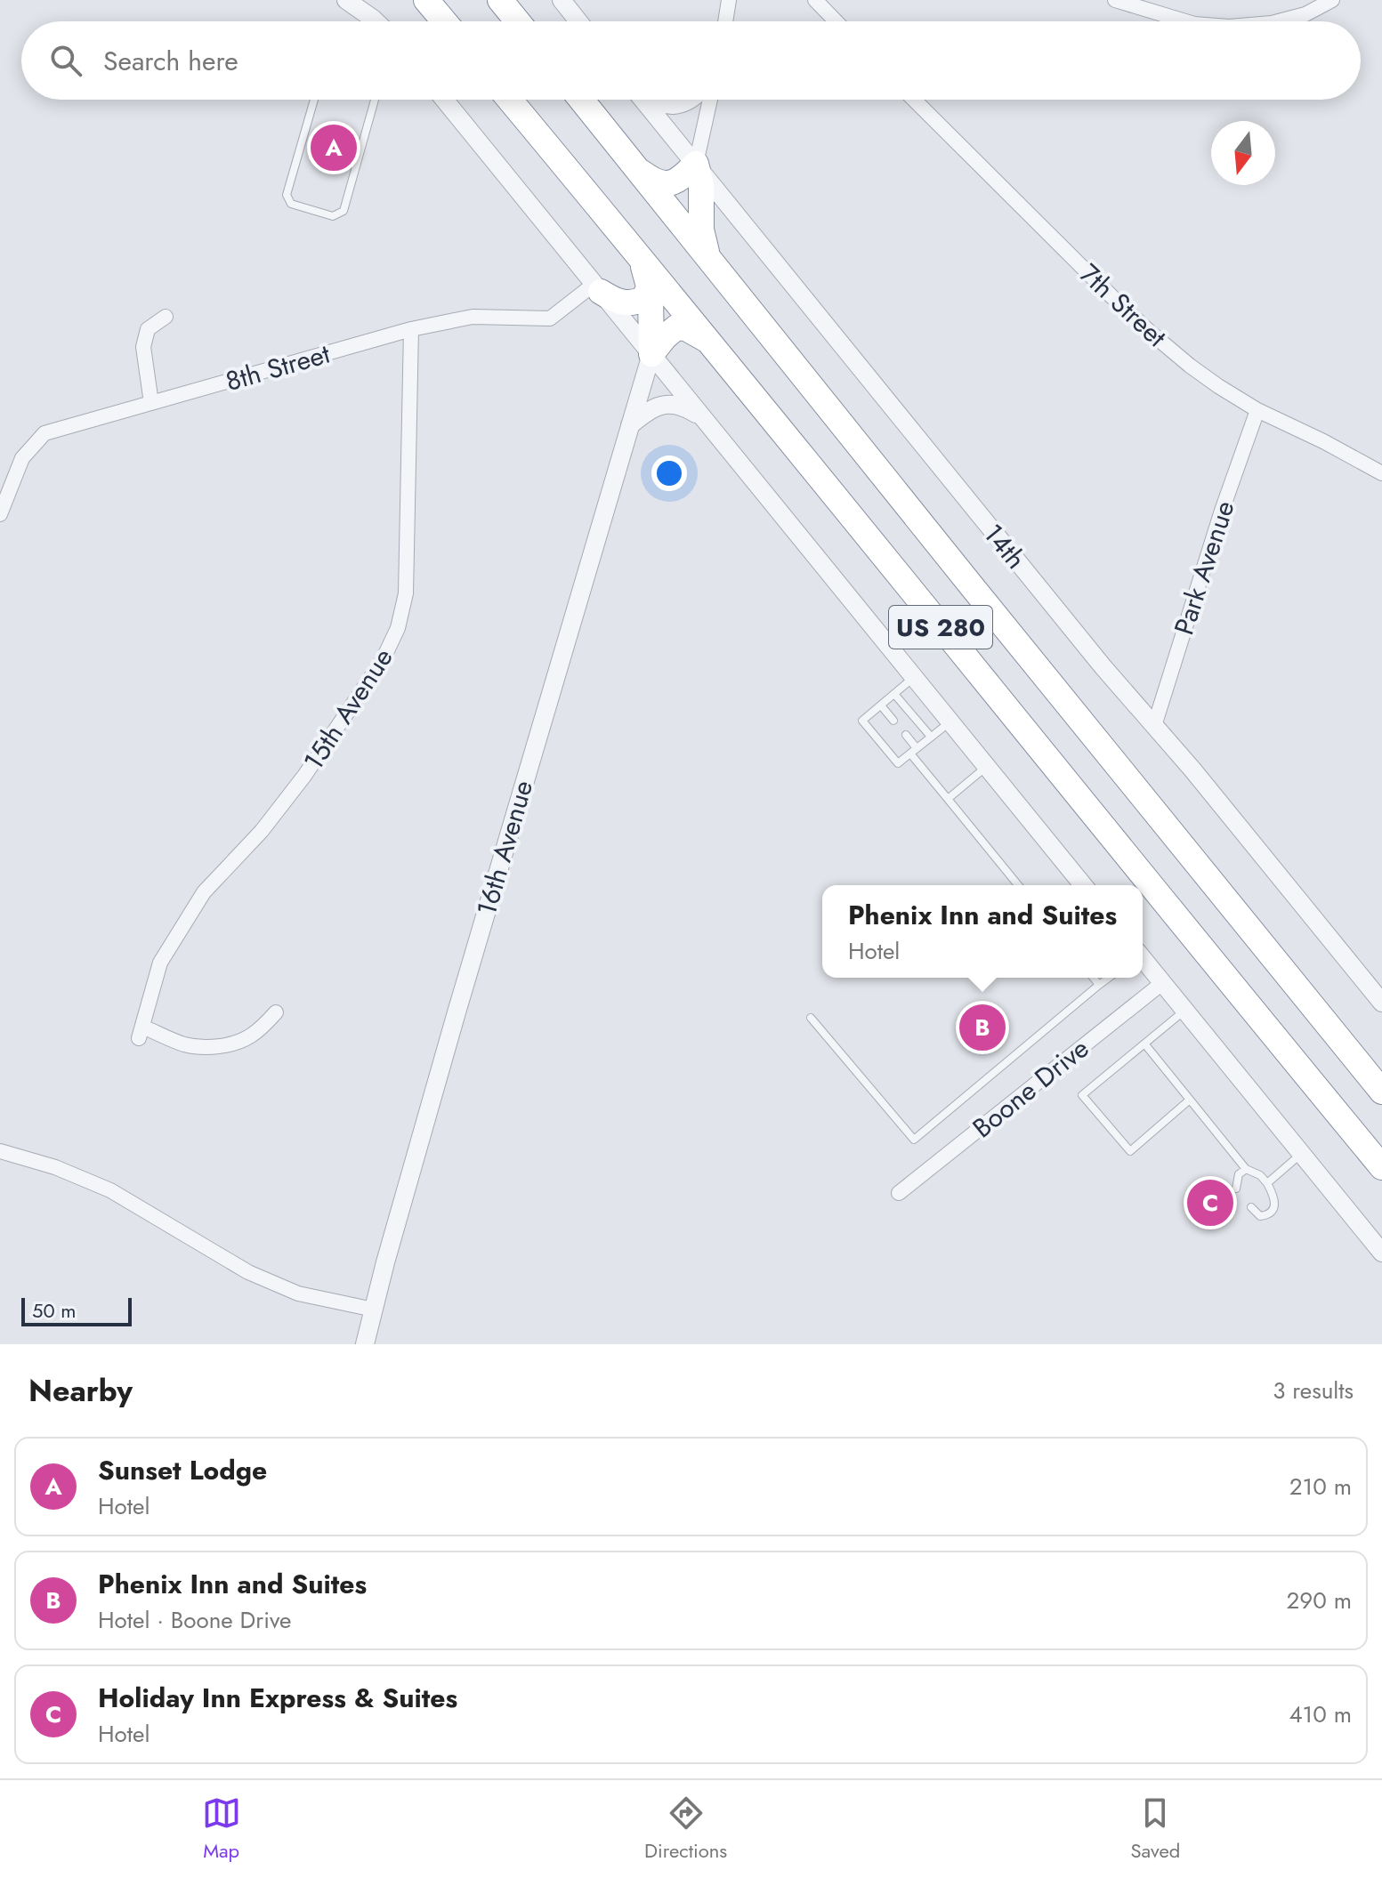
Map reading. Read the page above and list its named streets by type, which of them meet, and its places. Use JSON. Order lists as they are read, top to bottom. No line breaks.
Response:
{"streets":{"highway":["US 280"],"street":["7th Street","8th Street","14th","Park Avenue","15th Avenue","16th Avenue","Boone Drive"]},"crossings":[["7th Street","Park Avenue"],["8th Street","15th Avenue"],["14th","Park Avenue"]],"scale_bar":"50 m","north":"bottom","page":{"search":"Search here","pins":["A","B","C"],"popup":["Phenix Inn and Suites","Hotel"],"scale":"50 m","heading":["Nearby","3 results"],"list":[{"mark":"A","name":"Sunset Lodge","note":"Hotel","value":"210 m"},{"mark":"B","name":"Phenix Inn and Suites","note":"Hotel · Boone Drive","value":"290 m"},{"mark":"C","name":"Holiday Inn Express & Suites","note":"Hotel","value":"410 m"}],"nav":["Map","Directions","Saved"]}}
